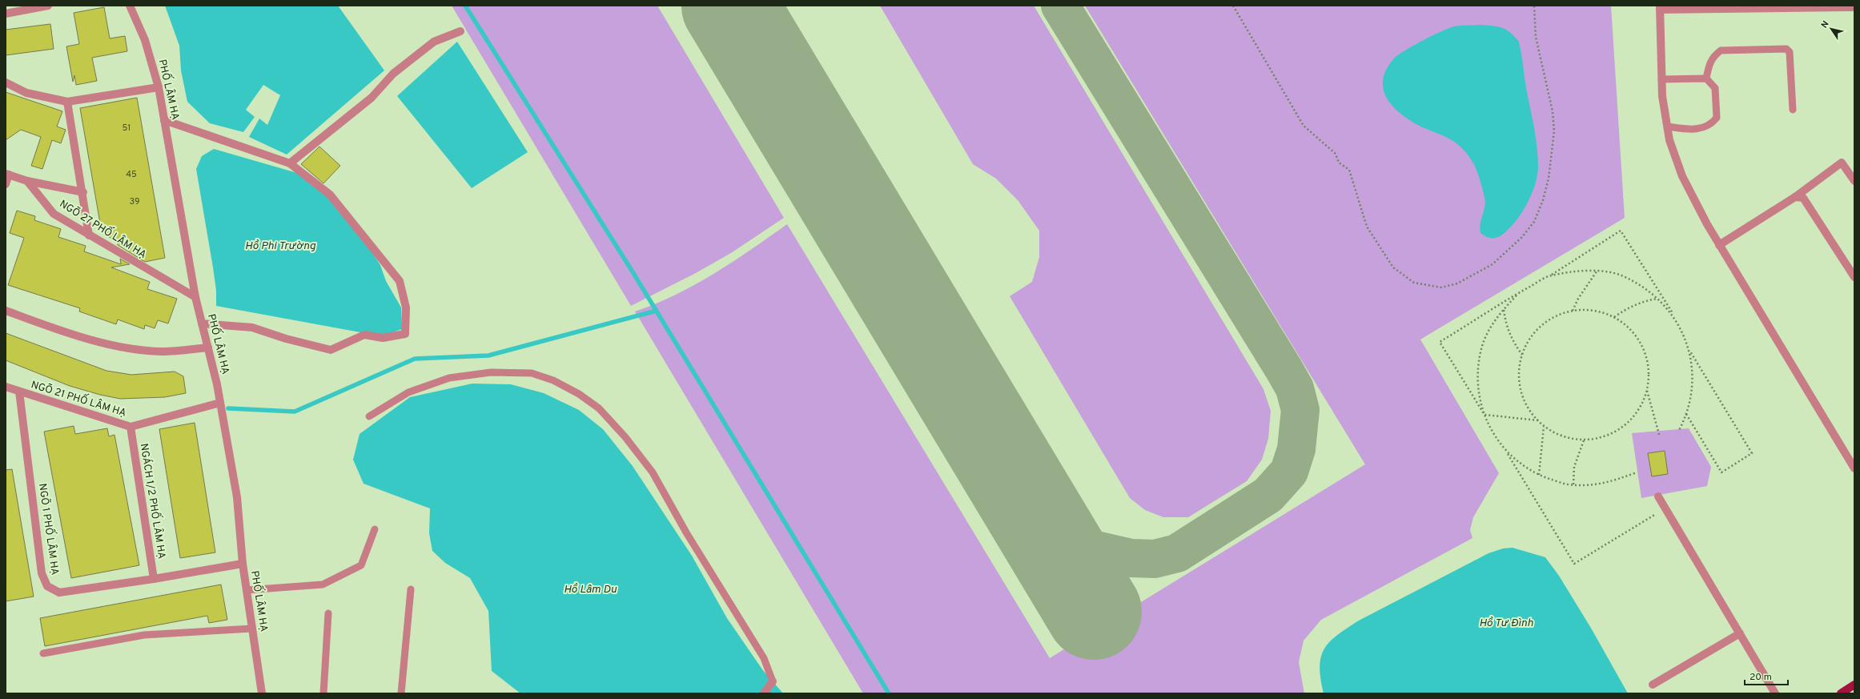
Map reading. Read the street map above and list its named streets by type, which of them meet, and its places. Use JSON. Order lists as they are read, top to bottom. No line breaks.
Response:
{"streets":{"street":["PHỐ LÂM HẠ","NGÕ 27 PHỐ LÂM HẠ","NGÕ 21 PHỐ LÂM HẠ","NGÁCH 1/2 PHỐ LÂM HẠ","NGÕ 1 PHỐ LÂM HẠ"]},"crossings":[["PHỐ LÂM HẠ","NGÕ 27 PHỐ LÂM HẠ"],["PHỐ LÂM HẠ","NGÕ 21 PHỐ LÂM HẠ"],["PHỐ LÂM HẠ","NGÕ 1 PHỐ LÂM HẠ"],["NGÕ 21 PHỐ LÂM HẠ","NGÁCH 1/2 PHỐ LÂM HẠ"],["NGÕ 21 PHỐ LÂM HẠ","NGÕ 1 PHỐ LÂM HẠ"],["NGÁCH 1/2 PHỐ LÂM HẠ","NGÕ 1 PHỐ LÂM HẠ"]],"water":["Hồ Phi Trường","Hồ Lâm Du","Hồ Tư Đình"],"house_numbers":["51","45","39"],"scale_bar":"20 m","north":"top left"}
